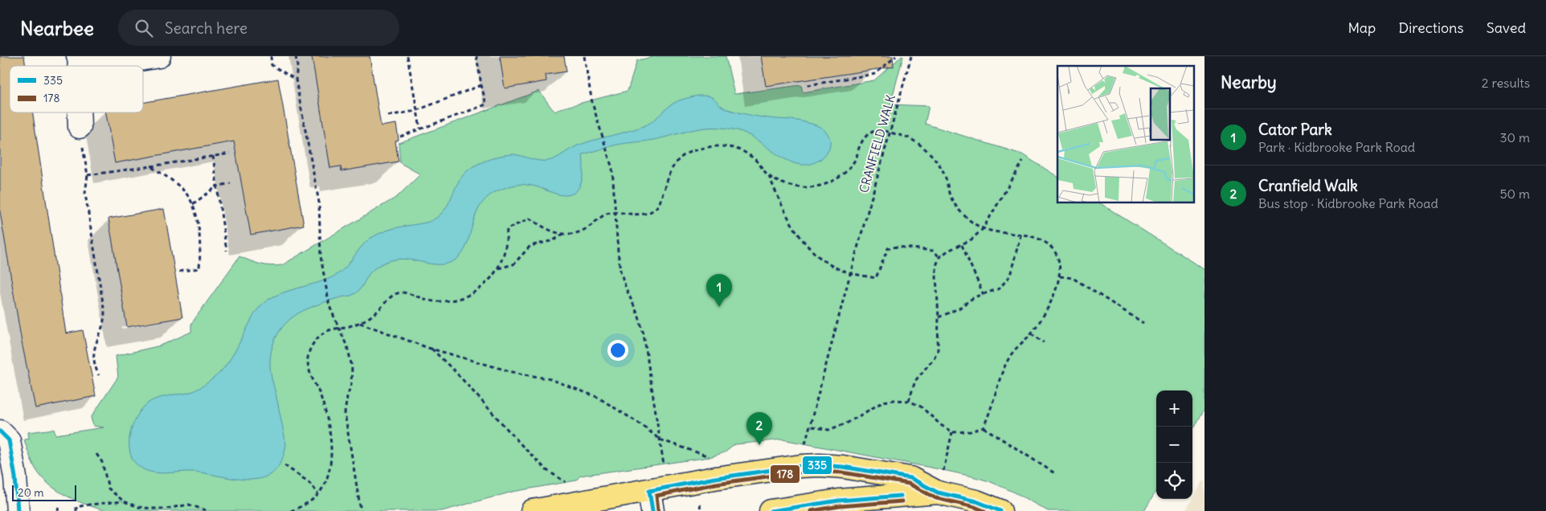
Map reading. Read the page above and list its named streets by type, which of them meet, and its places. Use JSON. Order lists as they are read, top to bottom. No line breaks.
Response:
{"streets":{"path":["CRANFIELD WALK"]},"lines":["transit line 335","transit line 178"],"legend":["335","178"],"scale_bar":"20 m","page":{"header":"Nearbee","search":"Search here","nav":["Map","Directions","Saved"],"heading":["Nearby","2 results"],"list":[{"mark":"1","name":"Cator Park","note":"Park · Kidbrooke Park Road","value":"30 m"},{"mark":"2","name":"Cranfield Walk","note":"Bus stop · Kidbrooke Park Road","value":"50 m"}],"pins":["1","2"],"map_buttons":["+","−"],"scale":"20 m"}}
